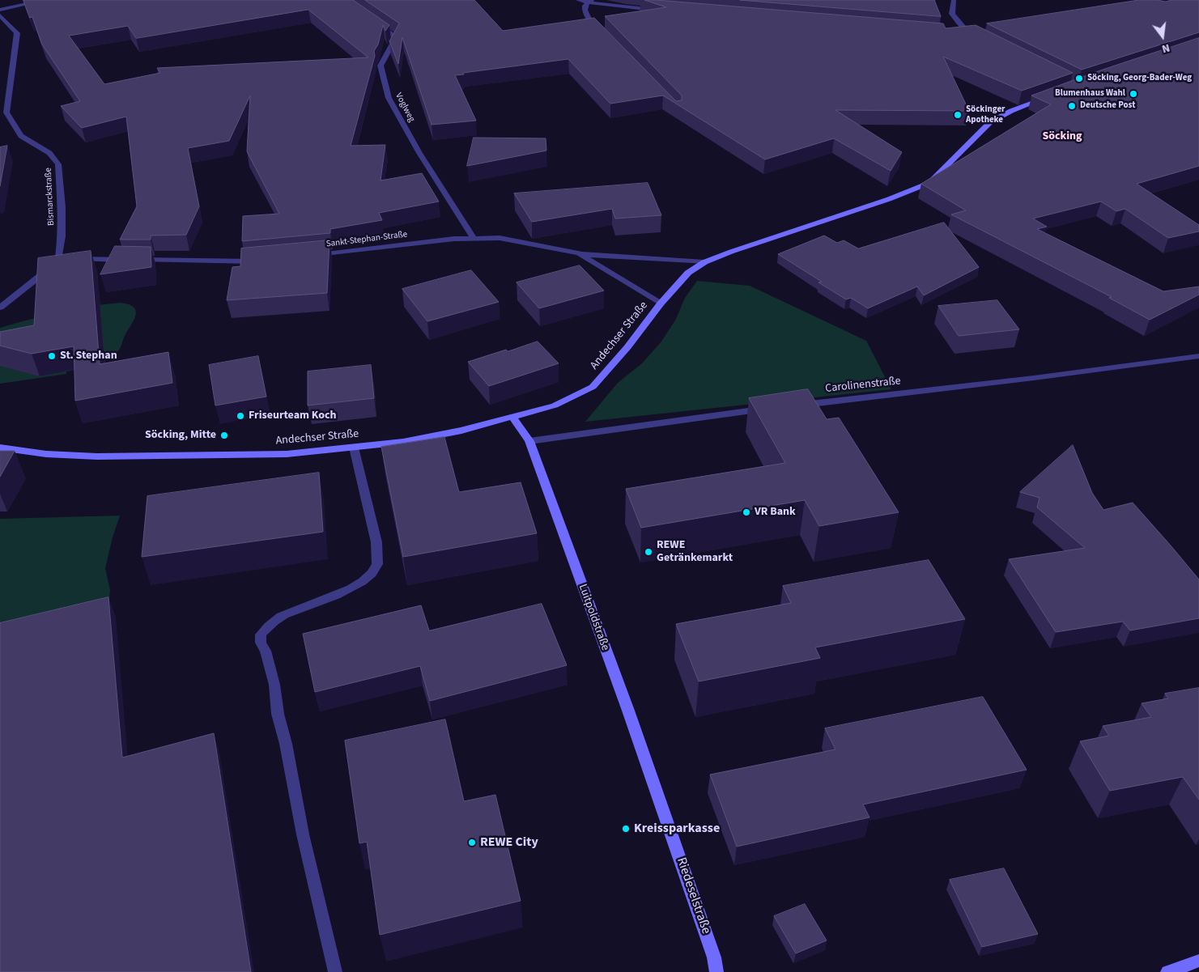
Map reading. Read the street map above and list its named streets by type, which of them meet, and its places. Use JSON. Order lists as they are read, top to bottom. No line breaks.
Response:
{"streets":{"street":["Voglweg","Bismarckstraße","Sankt-Stephan-Straße","Andechser Straße","Carolinenstraße","Luitpoldstraße","Riedeselstraße"]},"crossings":[["Voglweg","Sankt-Stephan-Straße"],["Sankt-Stephan-Straße","Andechser Straße"],["Andechser Straße","Luitpoldstraße"],["Luitpoldstraße","Riedeselstraße"]],"districts":["Söcking"],"places":["Söcking, Georg-Bader-Weg","Blumenhaus Wahl","Deutsche Post","Söckinger Apotheke","St. Stephan","Friseurteam Koch","Söcking, Mitte","VR Bank","REWE Getränkemarkt","Kreissparkasse","REWE City"],"north":"bottom"}
